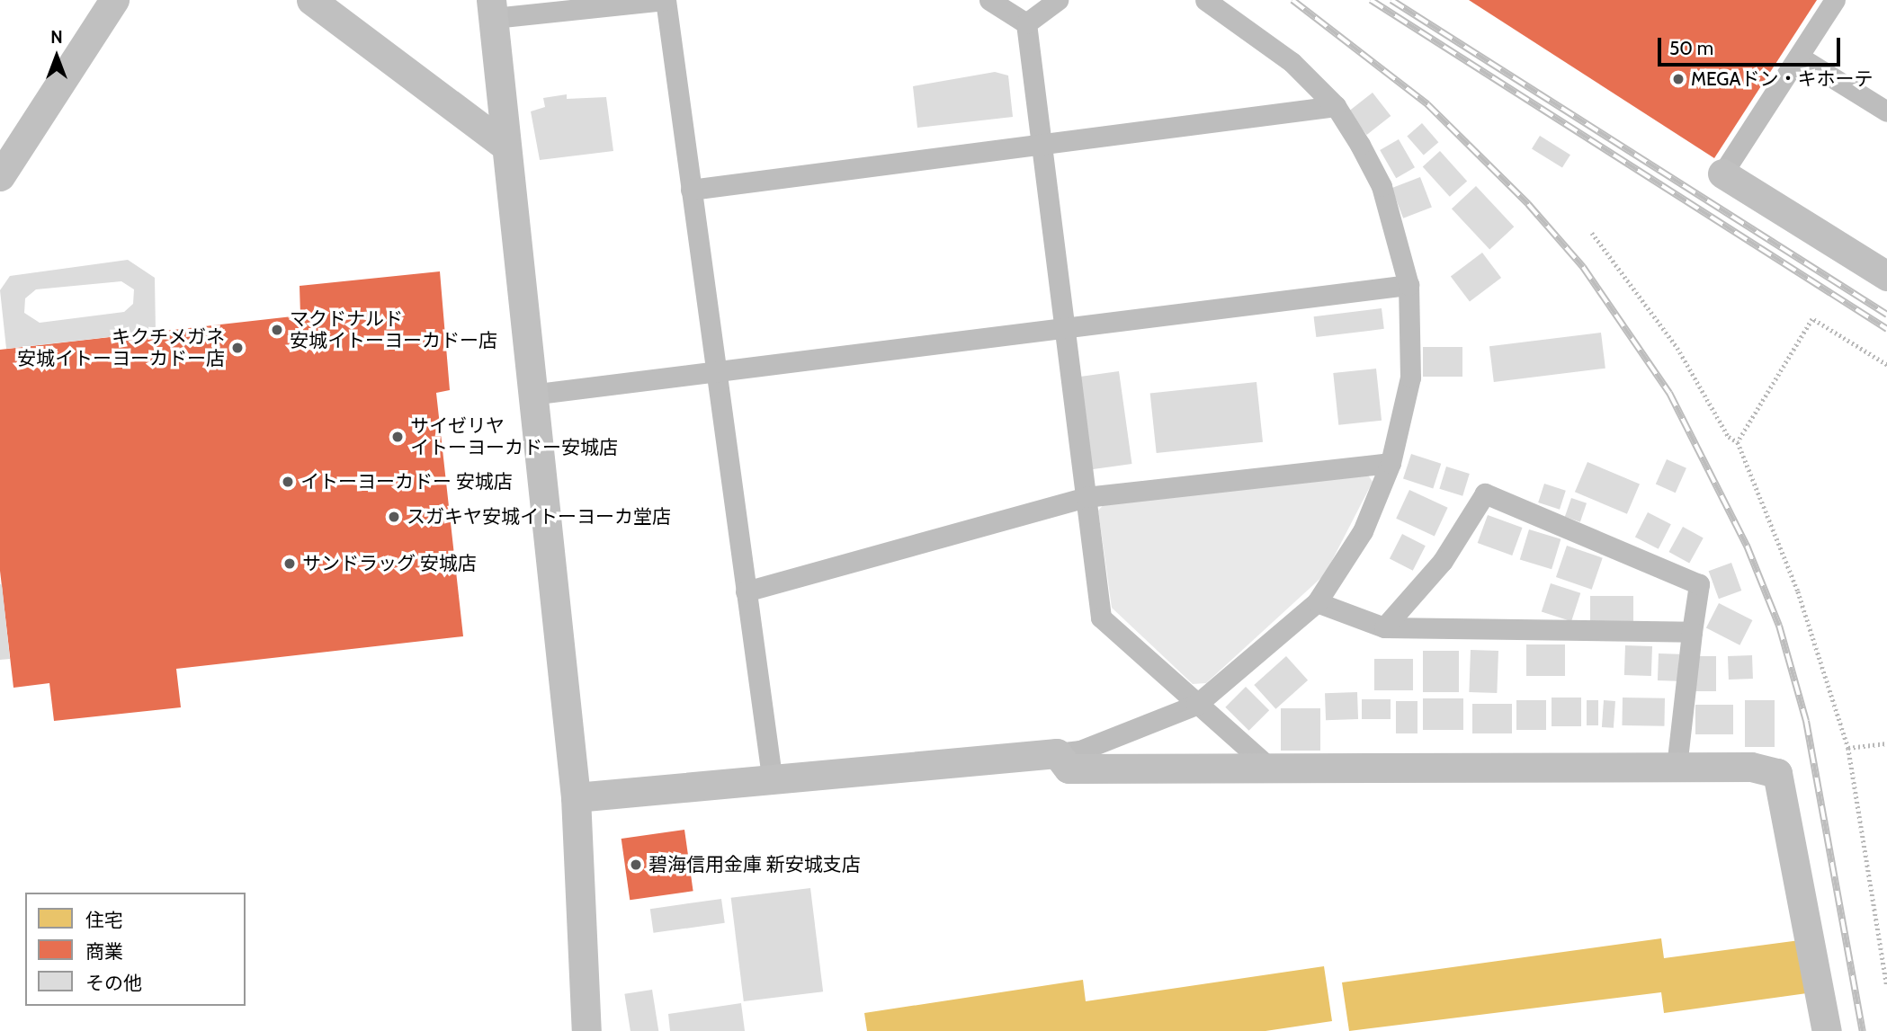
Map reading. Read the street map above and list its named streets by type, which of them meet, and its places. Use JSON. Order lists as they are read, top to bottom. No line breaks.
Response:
{"places":["MEGAドン・キホーテ","マクドナルド 安城イトーヨーカドー店","キクチメガネ 安城イトーヨーカドー店","サイゼリヤ イトーヨーカドー安城店","イトーヨーカドー 安城店","スガキヤ安城イトーヨーカ堂店","サンドラッグ 安城店","碧海信用金庫 新安城支店"],"legend":["住宅","商業","その他"],"scale_bar":"50 m","north":"top"}
